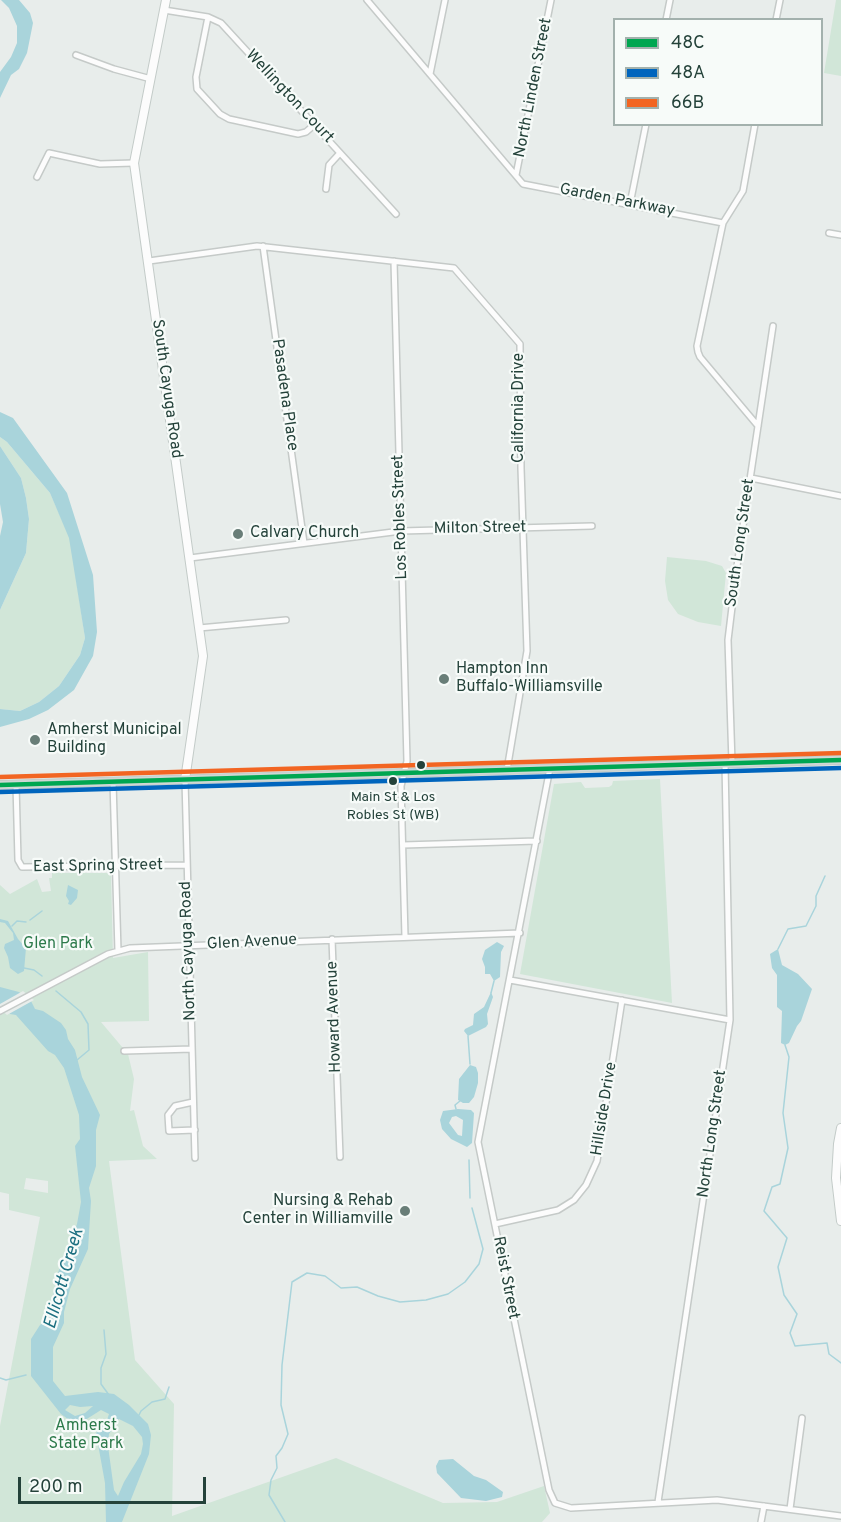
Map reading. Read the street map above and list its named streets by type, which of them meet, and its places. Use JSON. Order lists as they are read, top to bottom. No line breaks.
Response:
{"streets":{"street":["North Linden Street","Wellington Court","Garden Parkway","South Cayuga Road","Pasadena Place","California Drive","Los Robles Street","Milton Street","South Long Street","East Spring Street","Glen Avenue","North Cayuga Road","Howard Avenue","Hillside Drive","North Long Street","Reist Street"]},"crossings":[["North Linden Street","Garden Parkway"],["Wellington Court","South Cayuga Road"],["South Cayuga Road","California Drive"],["South Cayuga Road","Milton Street"],["South Cayuga Road","North Cayuga Road"],["Pasadena Place","California Drive"],["Pasadena Place","Milton Street"],["California Drive","Los Robles Street"],["California Drive","Milton Street"],["Los Robles Street","Milton Street"],["Los Robles Street","Glen Avenue"],["South Long Street","North Long Street"],["East Spring Street","North Cayuga Road"],["Glen Avenue","North Cayuga Road"],["Glen Avenue","Howard Avenue"],["Glen Avenue","Reist Street"],["Hillside Drive","Reist Street"],["North Long Street","Reist Street"]],"water":["Ellicott Creek"],"parks":["Glen Park","Amherst State Park"],"places":["Calvary Church","Hampton Inn Buffalo-Williamsville","Amherst Municipal Building","Main St & Los Robles St (WB)","Nursing & Rehab Center in Williamville"],"lines":["transit line 66B","transit line 48C","transit line 48A"],"legend":["48C","48A","66B"],"scale_bar":"200 m"}
